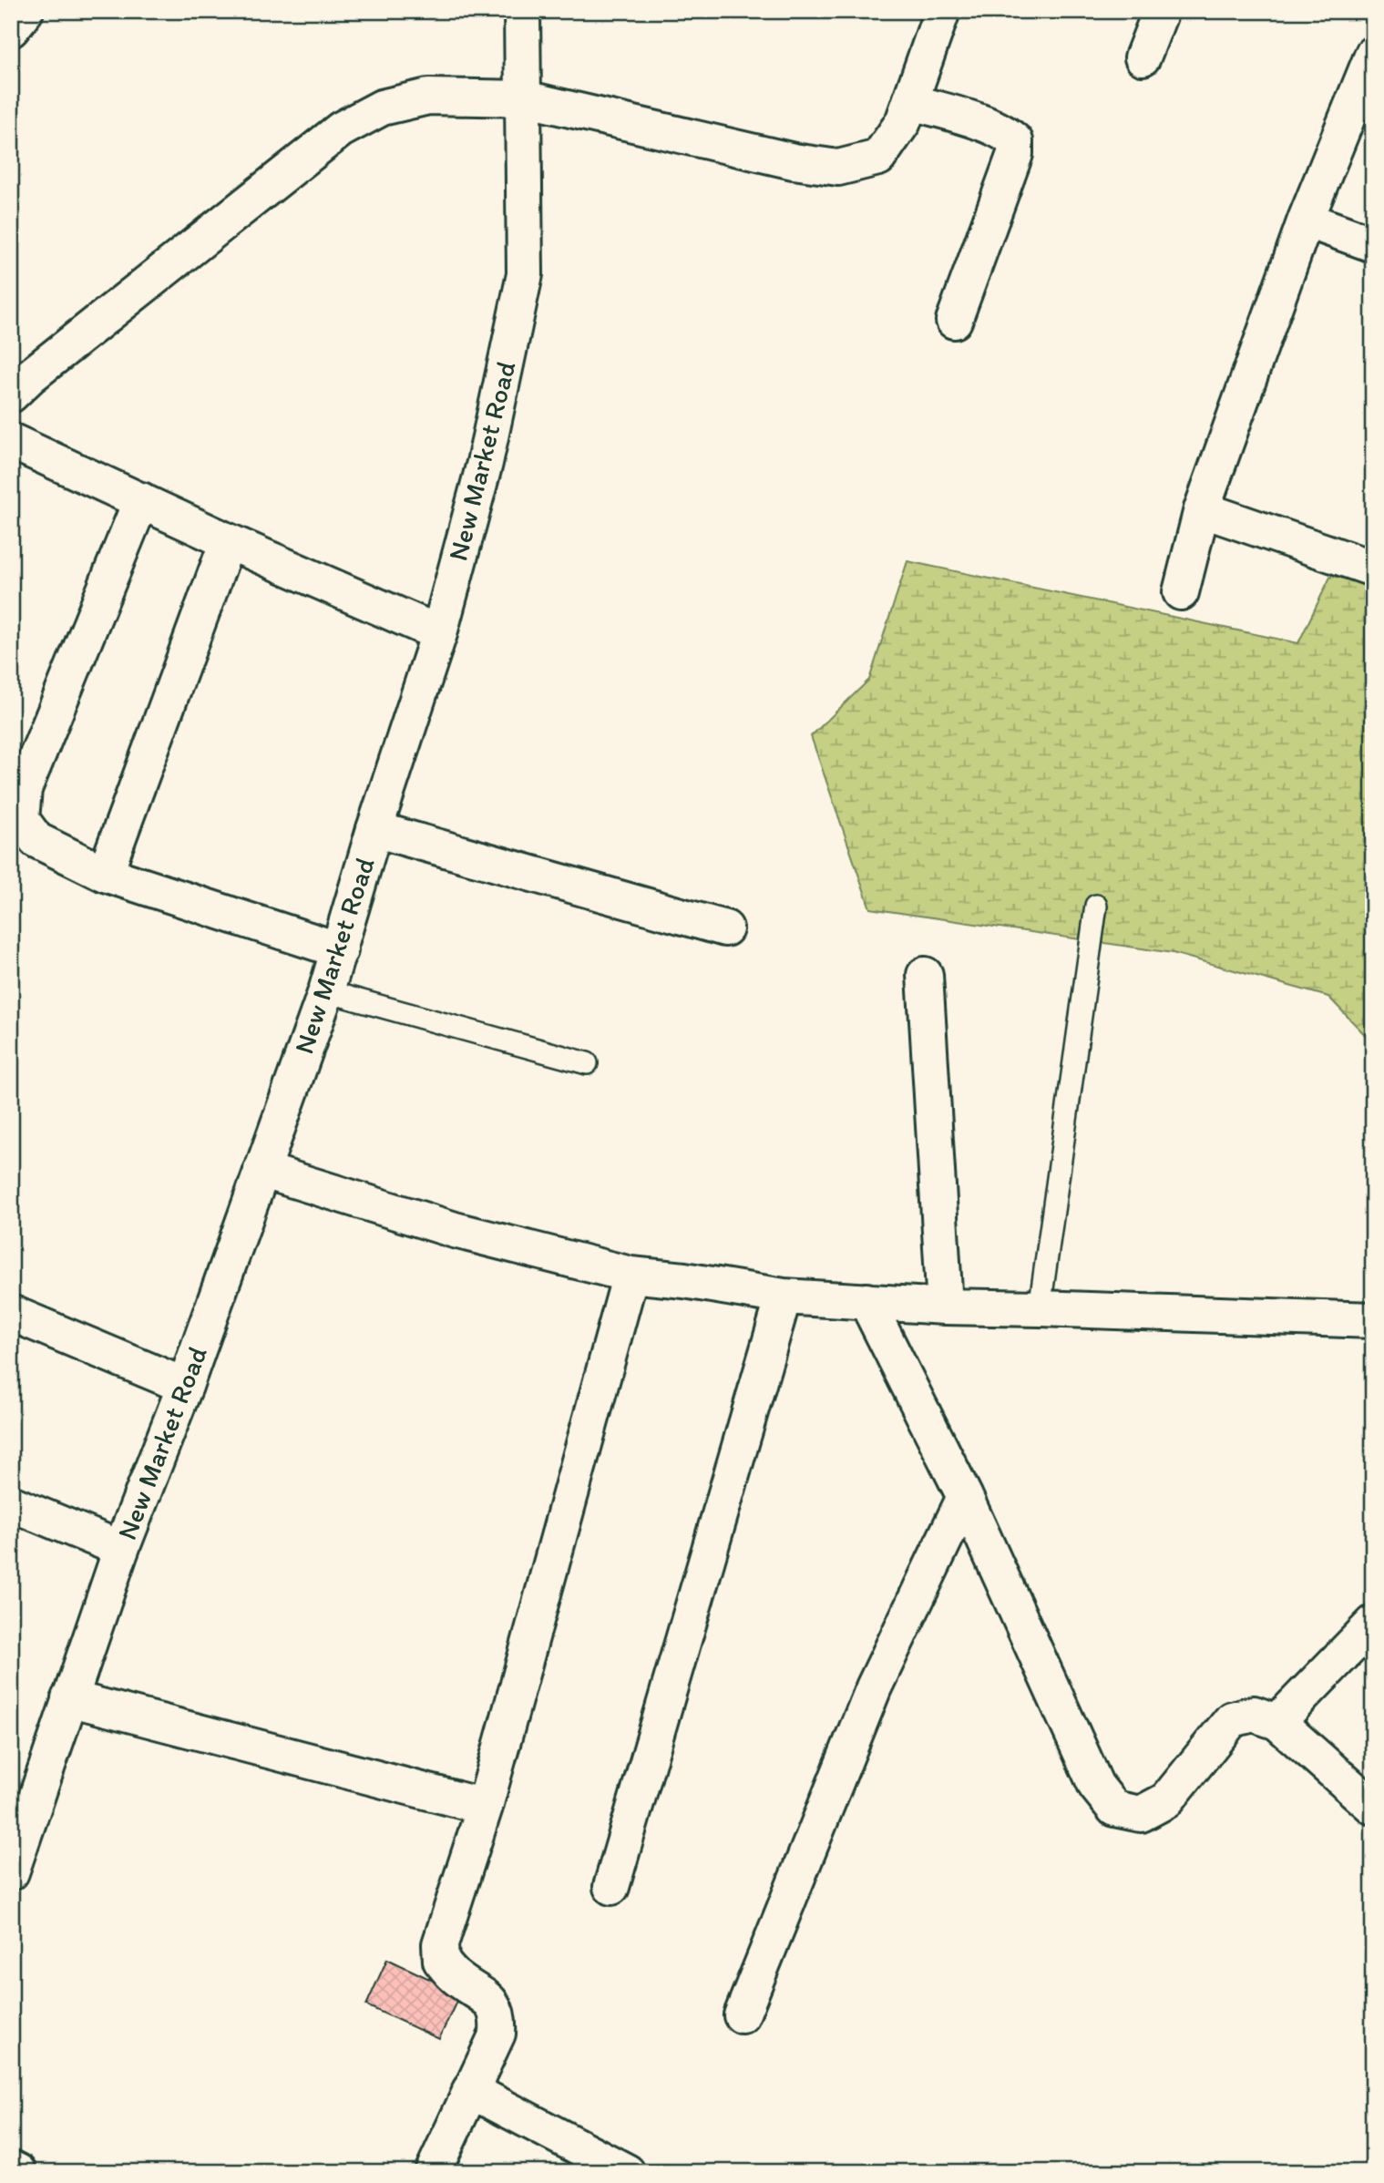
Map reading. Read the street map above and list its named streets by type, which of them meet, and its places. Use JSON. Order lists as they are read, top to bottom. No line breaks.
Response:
{"streets":{"street":["New Market Road"]}}
